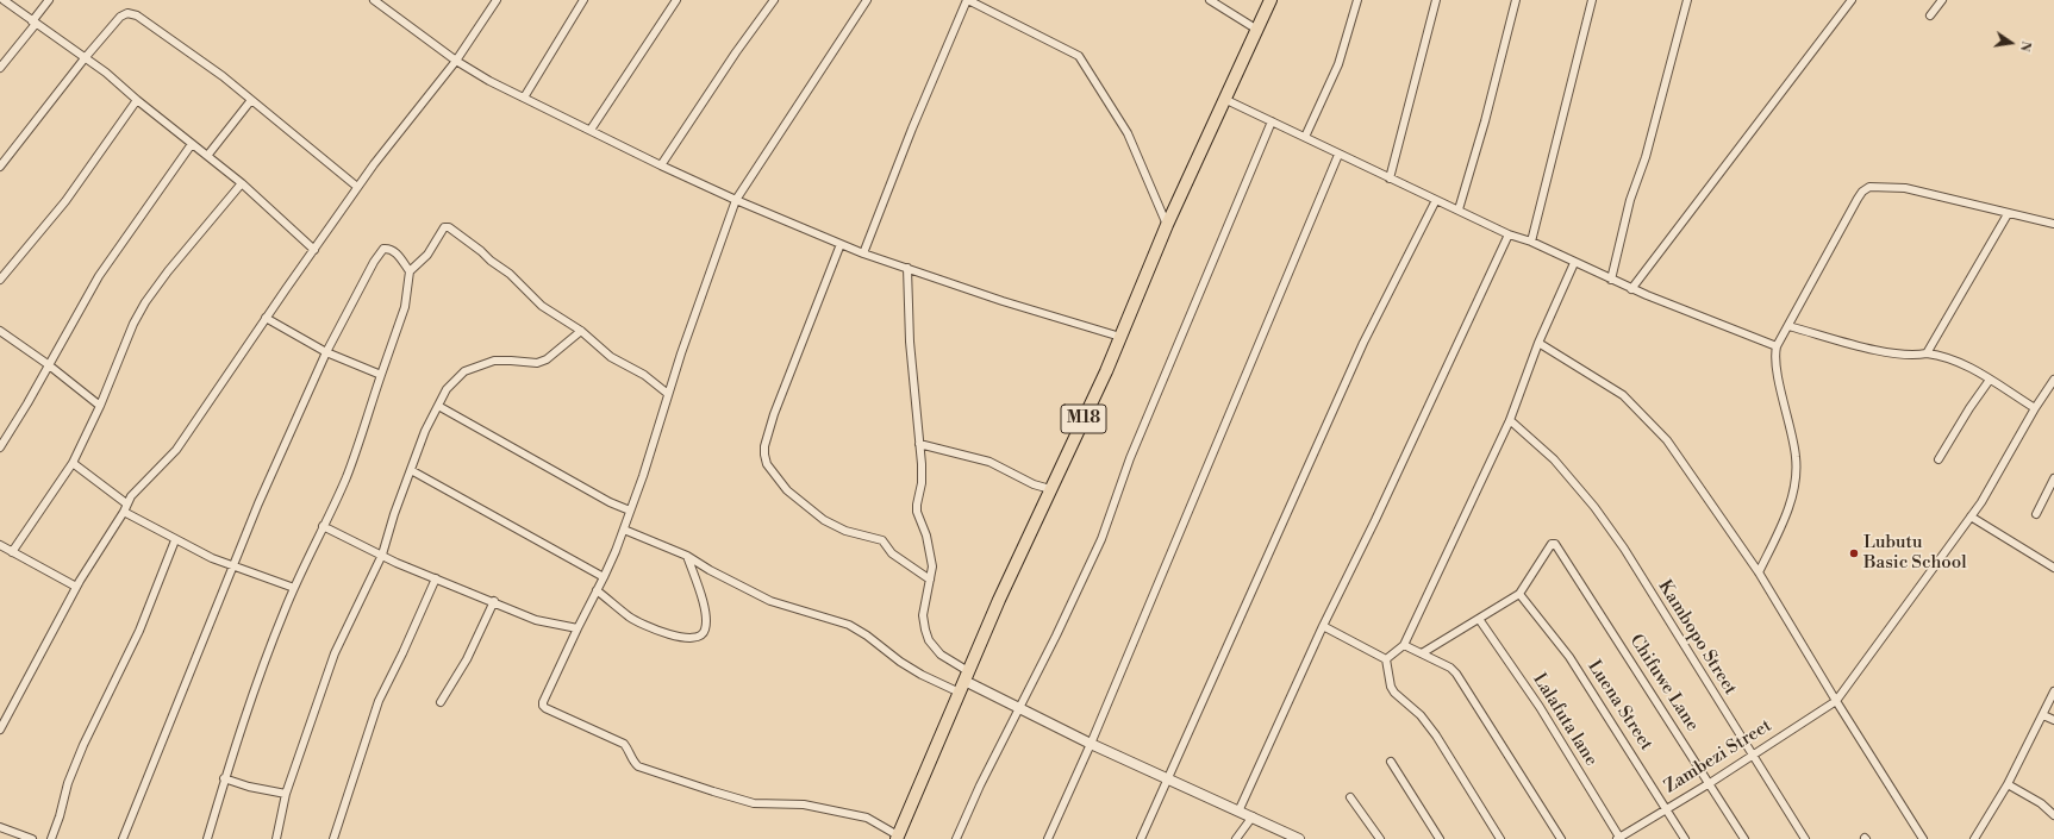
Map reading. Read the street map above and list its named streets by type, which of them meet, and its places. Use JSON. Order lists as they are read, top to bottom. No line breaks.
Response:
{"streets":{"main road":["M18"],"street":["Kambopo Street","Chifuwe Lane","Luena Street","Lalafuta lane","Zambezi Street"]},"crossings":[["Kambopo Street","Zambezi Street"],["Chifuwe Lane","Luena Street"],["Chifuwe Lane","Zambezi Street"],["Luena Street","Zambezi Street"],["Lalafuta lane","Zambezi Street"]],"places":["Lubutu Basic School"],"north":"right"}
